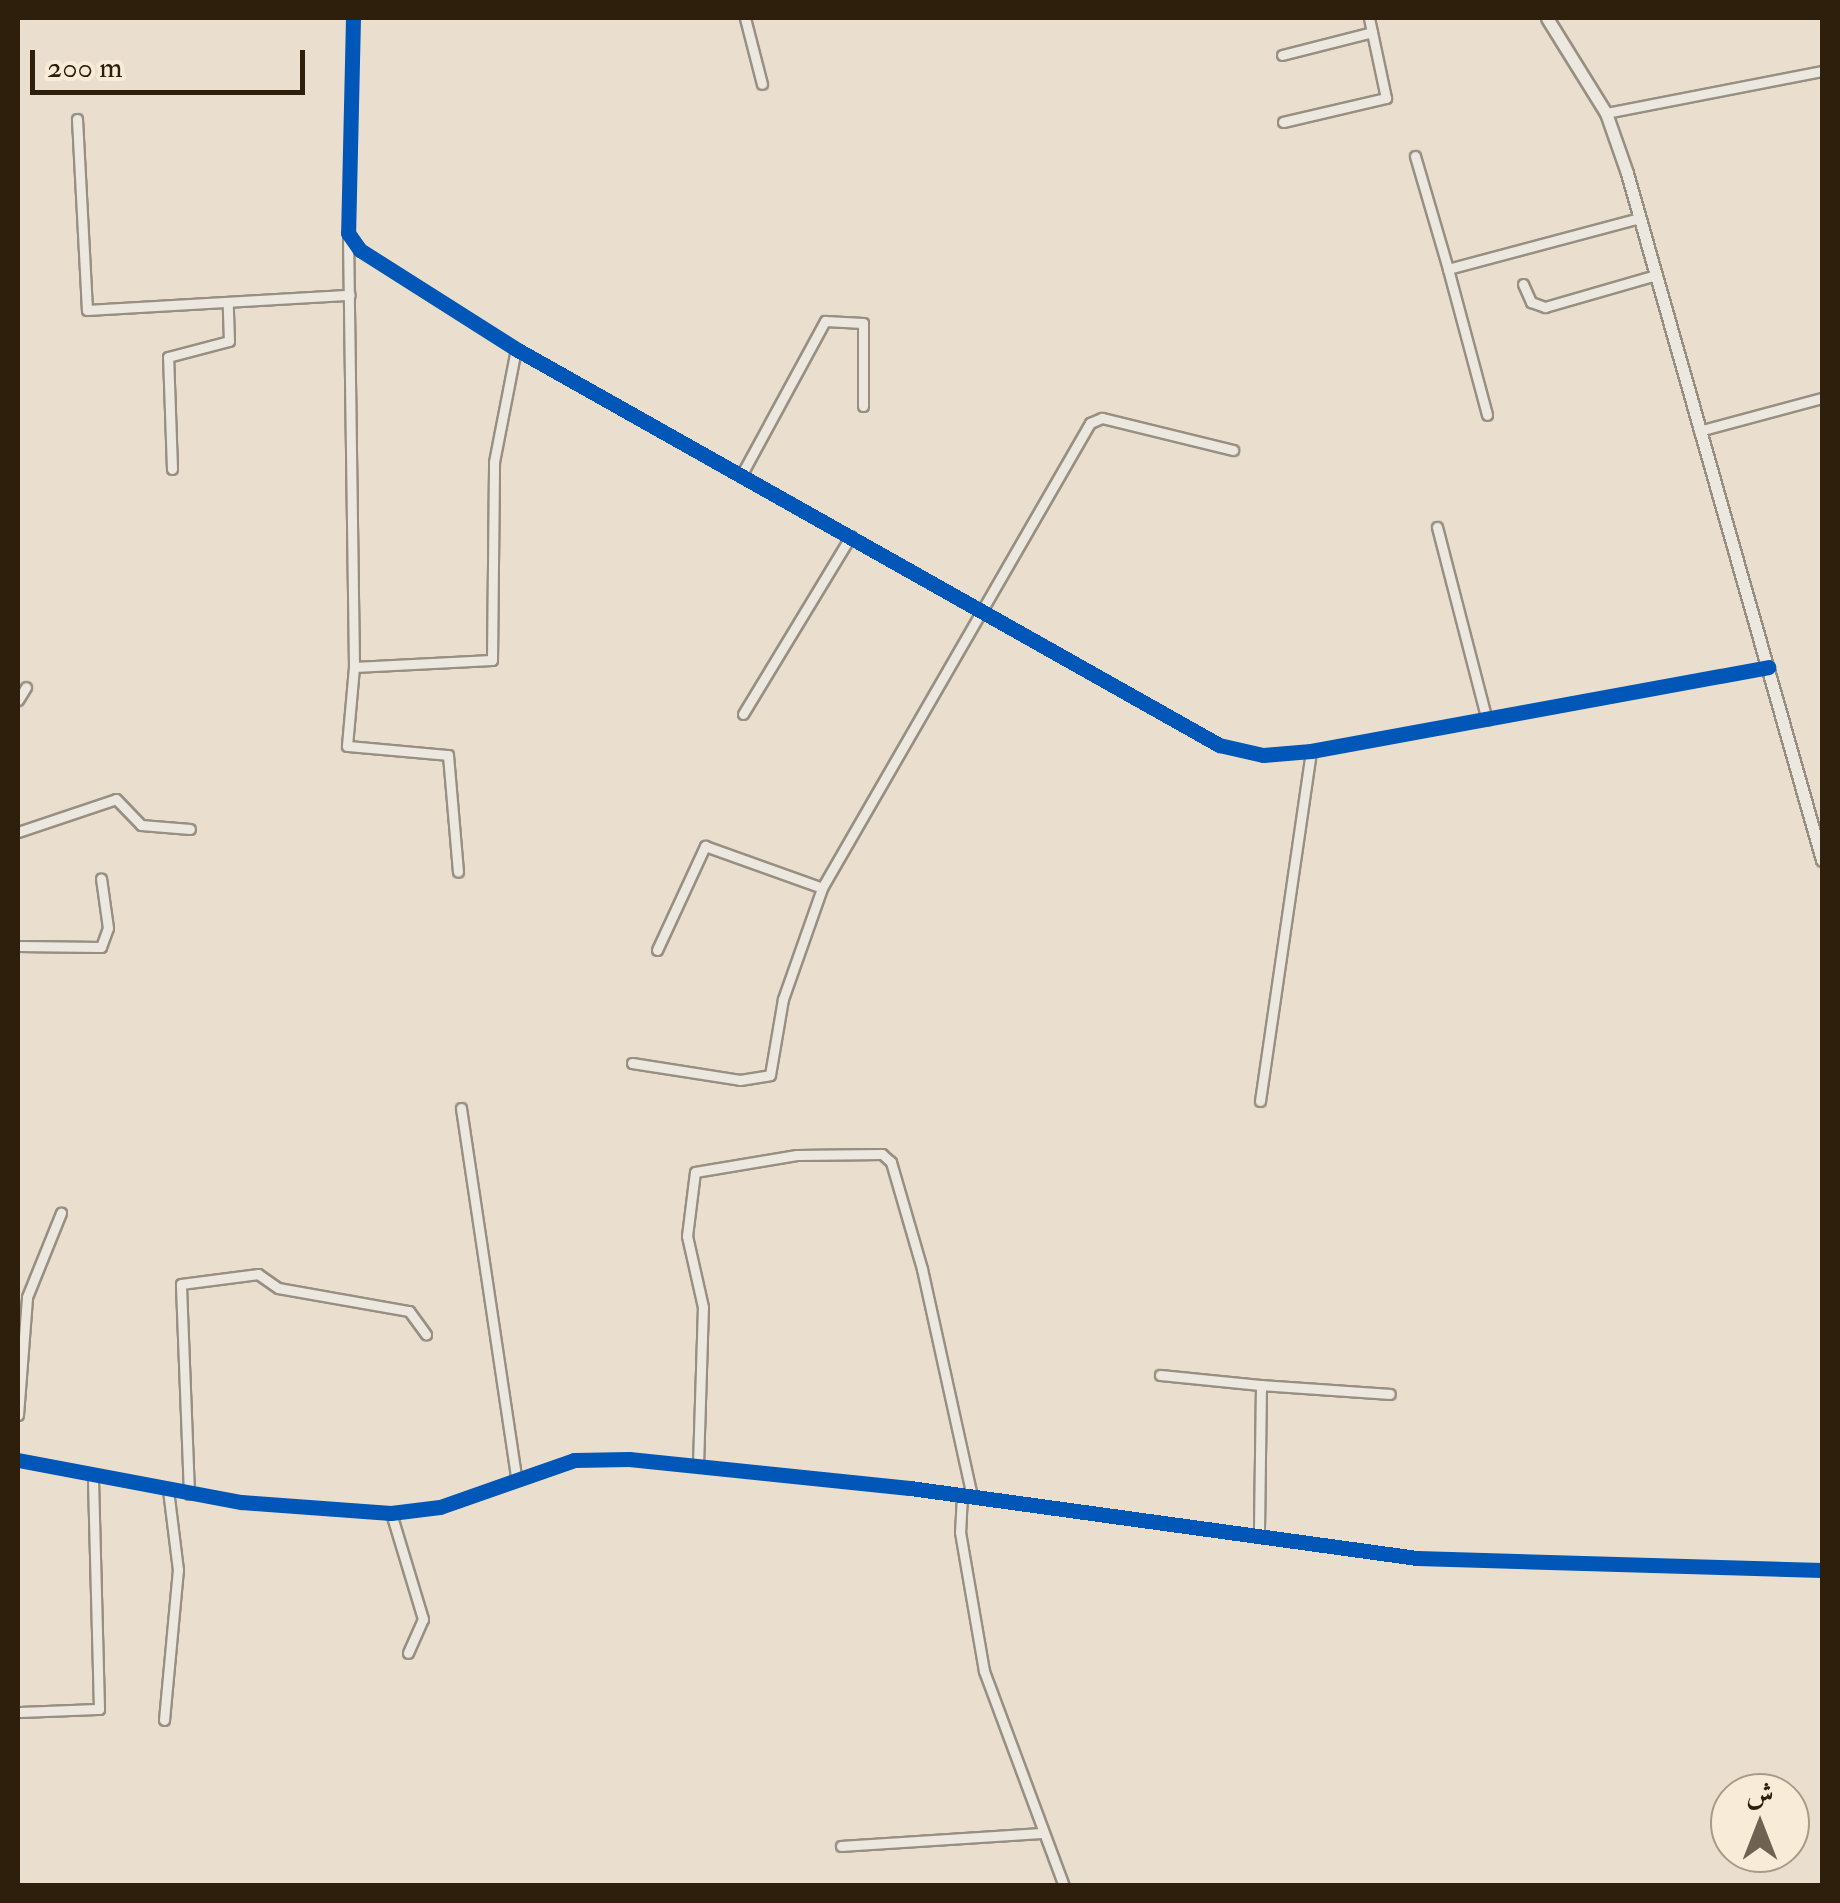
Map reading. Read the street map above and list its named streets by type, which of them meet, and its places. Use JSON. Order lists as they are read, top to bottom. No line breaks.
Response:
{"scale_bar":"200 m","north":"top"}
